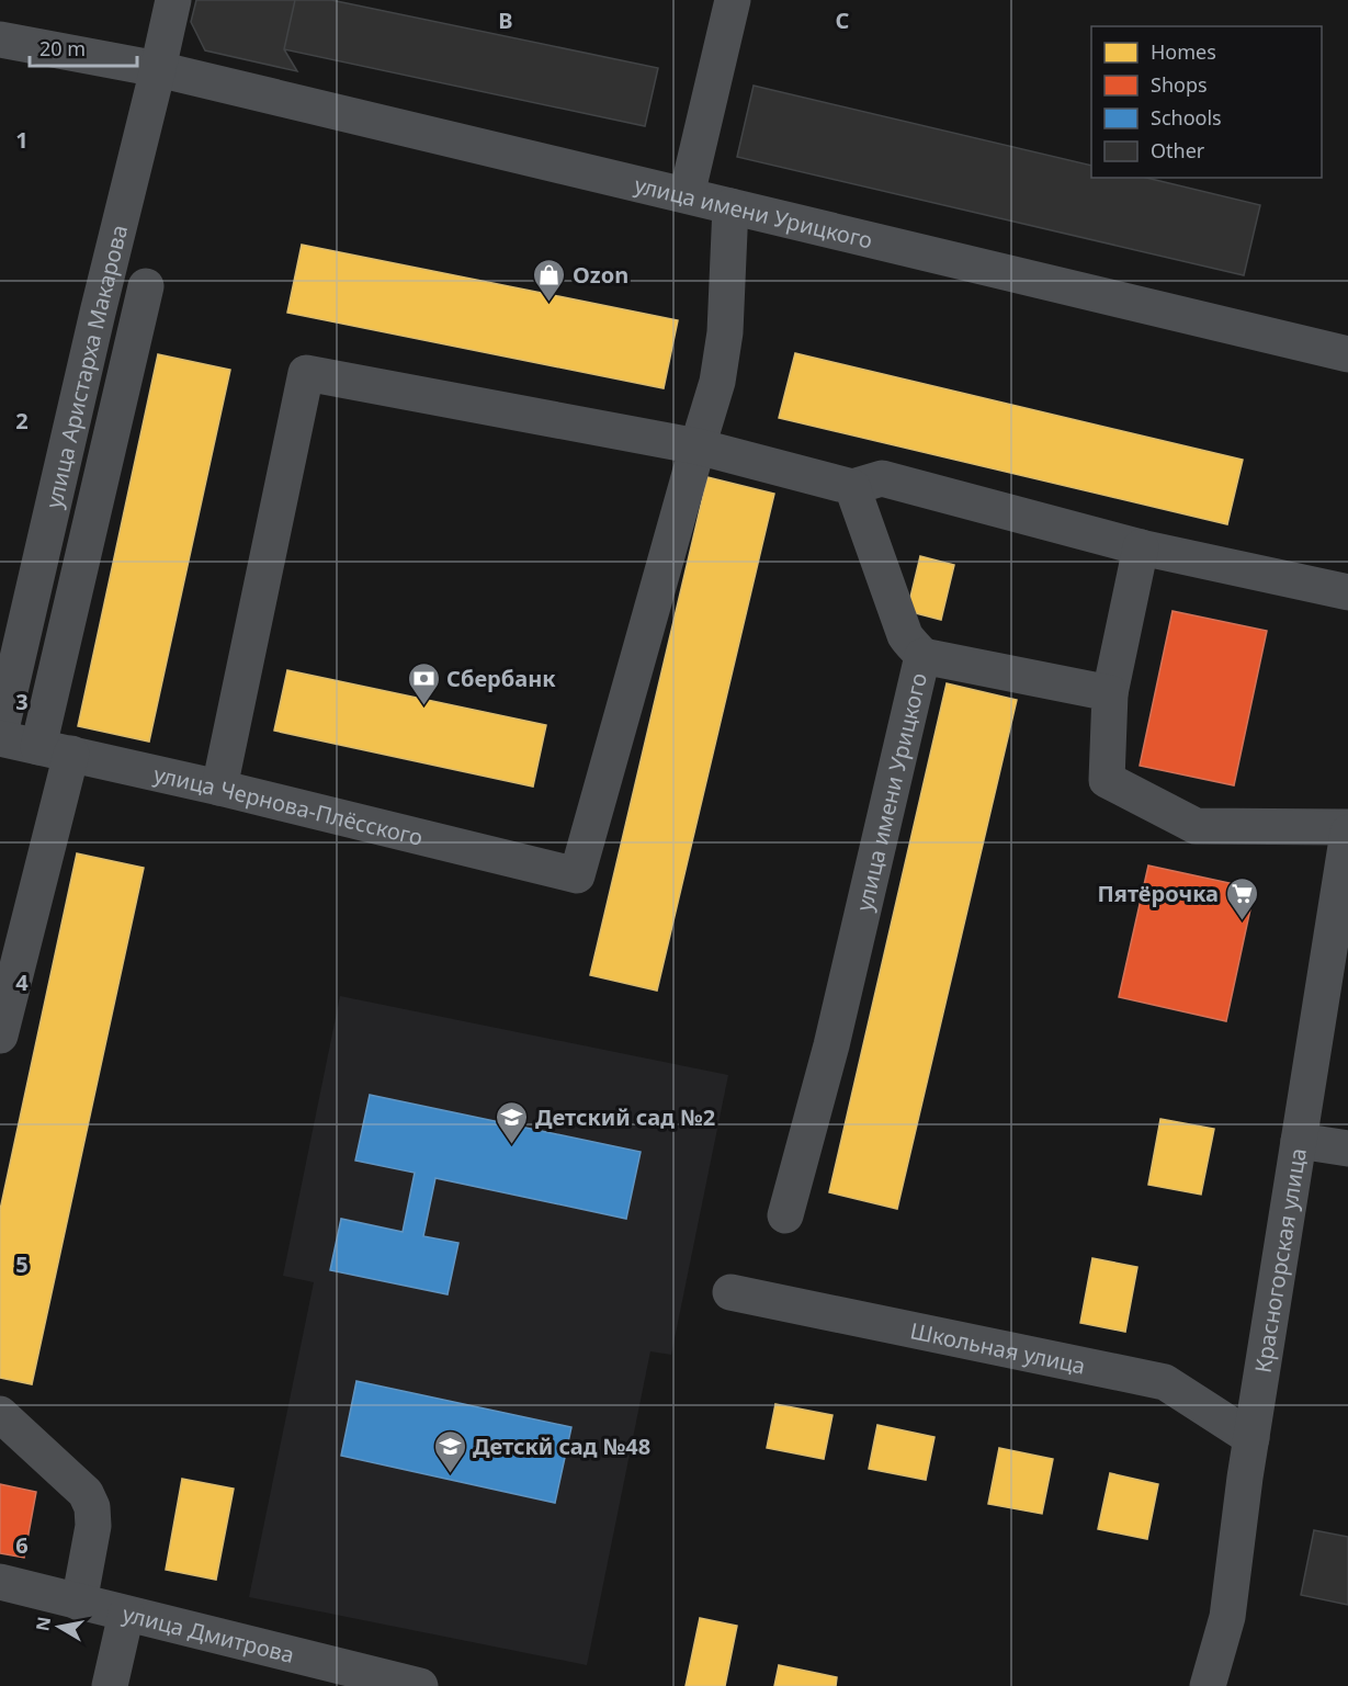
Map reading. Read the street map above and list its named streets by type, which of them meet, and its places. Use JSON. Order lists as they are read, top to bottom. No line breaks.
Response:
{"streets":{"street":["улица имени Урицкого","улица Аристарха Макарова","улица Чернова-Плёсского","Красногорская улица","Школьная улица","улица Дмитрова"]},"crossings":[["улица имени Урицкого","улица Аристарха Макарова"],["улица Аристарха Макарова","улица Чернова-Плёсского"],["Красногорская улица","Школьная улица"]],"places":{"shop":["Ozon"],"bank":["Сбербанк"],"supermarket":["Пятёрочка"],"school or university":["Детский сад №2","Детскй сад №48"]},"legend":["Homes","Shops","Schools","Other"],"scale_bar":"20 m","north":"left","grid":{"columns":["B","C"],"rows":["1","2","3","4","5","6"]}}
